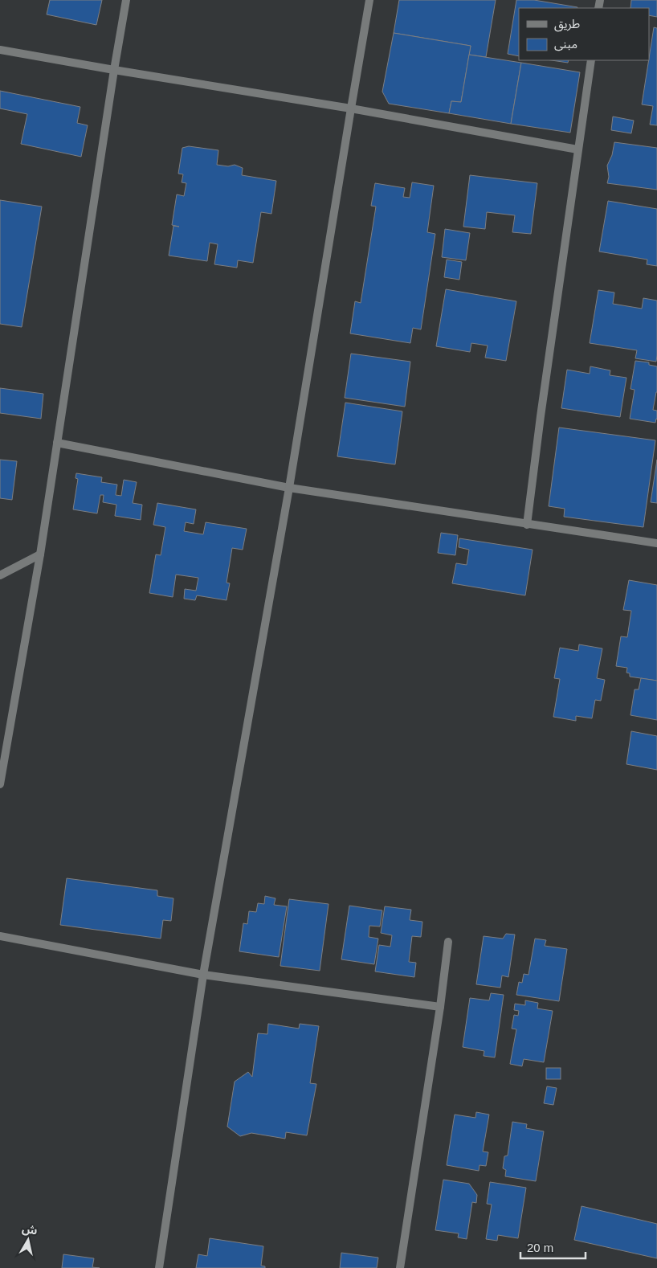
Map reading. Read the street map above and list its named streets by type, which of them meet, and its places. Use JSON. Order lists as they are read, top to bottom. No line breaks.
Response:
{"legend":["طريق","مبنى"],"scale_bar":"20 m","north":"top"}
